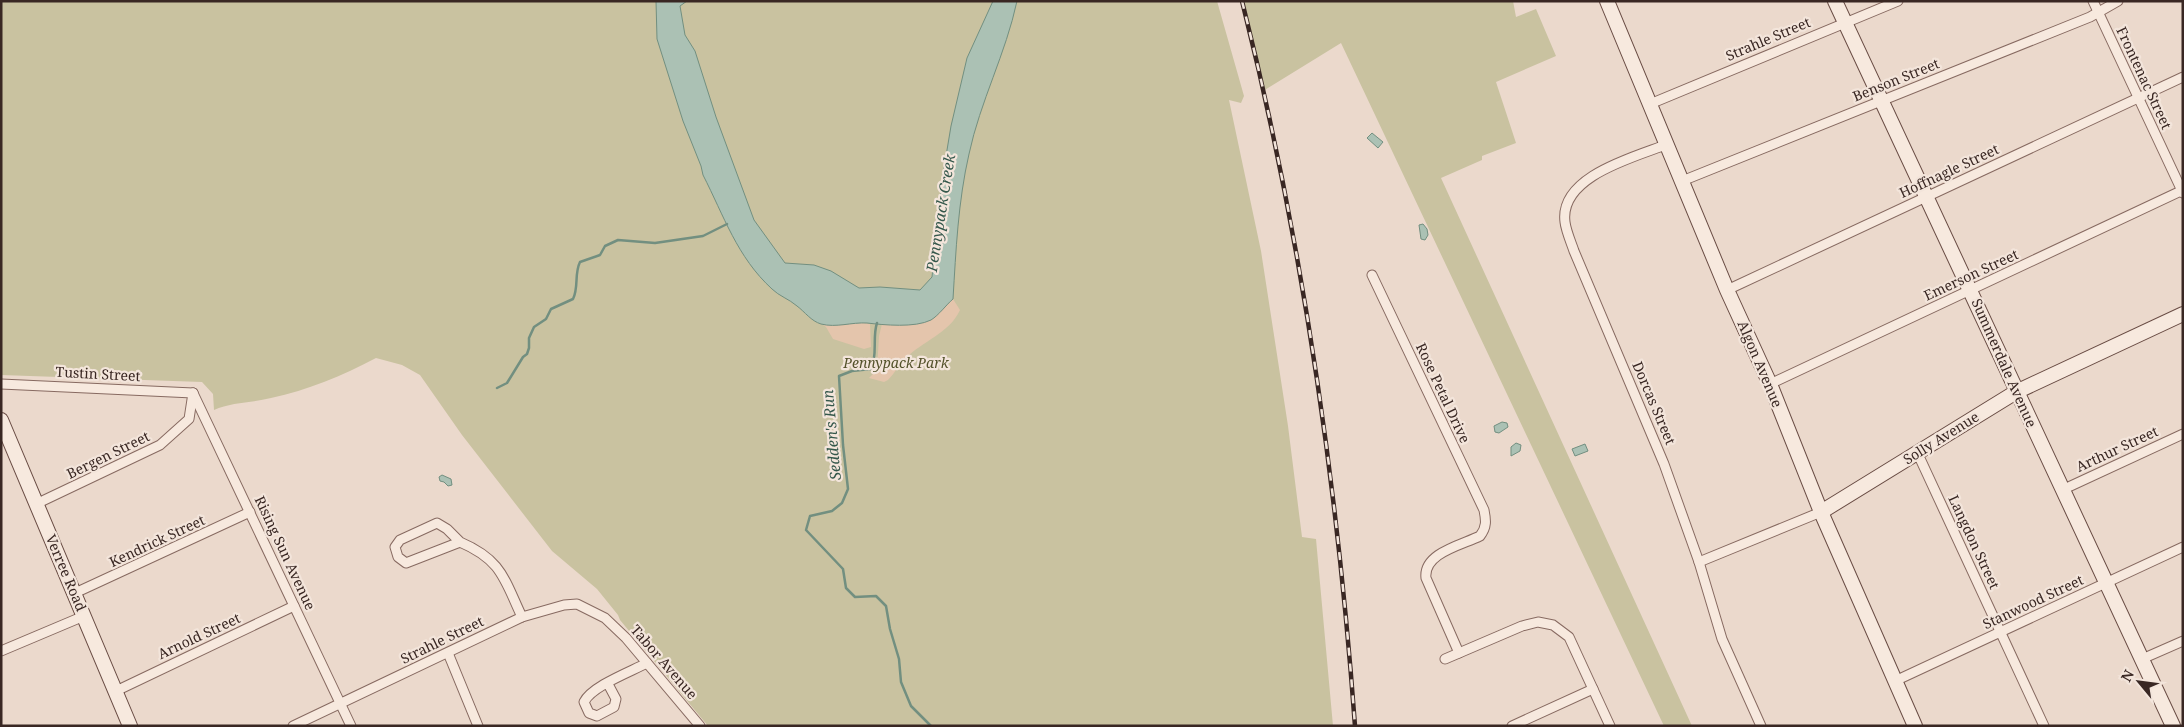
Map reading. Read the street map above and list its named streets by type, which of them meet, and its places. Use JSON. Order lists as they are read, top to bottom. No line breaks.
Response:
{"streets":{"street":["Strahle Street","Frontenac Street","Benson Street","Hoffnagle Street","Emerson Street","Summerdale Avenue","Algon Avenue","Tustin Street","Rose Petal Drive","Dorcas Street","Solly Avenue","Arthur Street","Bergen Street","Kendrick Street","Langdon Street","Rising Sun Avenue","Verree Road","Stanwood Street","Arnold Street","Tabor Avenue"]},"crossings":[["Strahle Street","Summerdale Avenue"],["Strahle Street","Algon Avenue"],["Strahle Street","Rising Sun Avenue"],["Strahle Street","Tabor Avenue"],["Frontenac Street","Benson Street"],["Frontenac Street","Hoffnagle Street"],["Frontenac Street","Emerson Street"],["Benson Street","Summerdale Avenue"],["Benson Street","Algon Avenue"],["Hoffnagle Street","Summerdale Avenue"],["Hoffnagle Street","Algon Avenue"],["Emerson Street","Summerdale Avenue"],["Emerson Street","Algon Avenue"],["Summerdale Avenue","Solly Avenue"],["Summerdale Avenue","Arthur Street"],["Summerdale Avenue","Stanwood Street"],["Algon Avenue","Dorcas Street"],["Algon Avenue","Solly Avenue"],["Algon Avenue","Stanwood Street"],["Tustin Street","Bergen Street"],["Tustin Street","Rising Sun Avenue"],["Dorcas Street","Solly Avenue"],["Solly Avenue","Langdon Street"],["Bergen Street","Rising Sun Avenue"],["Bergen Street","Verree Road"],["Kendrick Street","Rising Sun Avenue"],["Kendrick Street","Verree Road"],["Langdon Street","Stanwood Street"],["Rising Sun Avenue","Arnold Street"],["Verree Road","Arnold Street"]],"water":["Pennypack Creek","Sedden's Run"],"parks":["Pennypack Park"],"north":"top left"}
